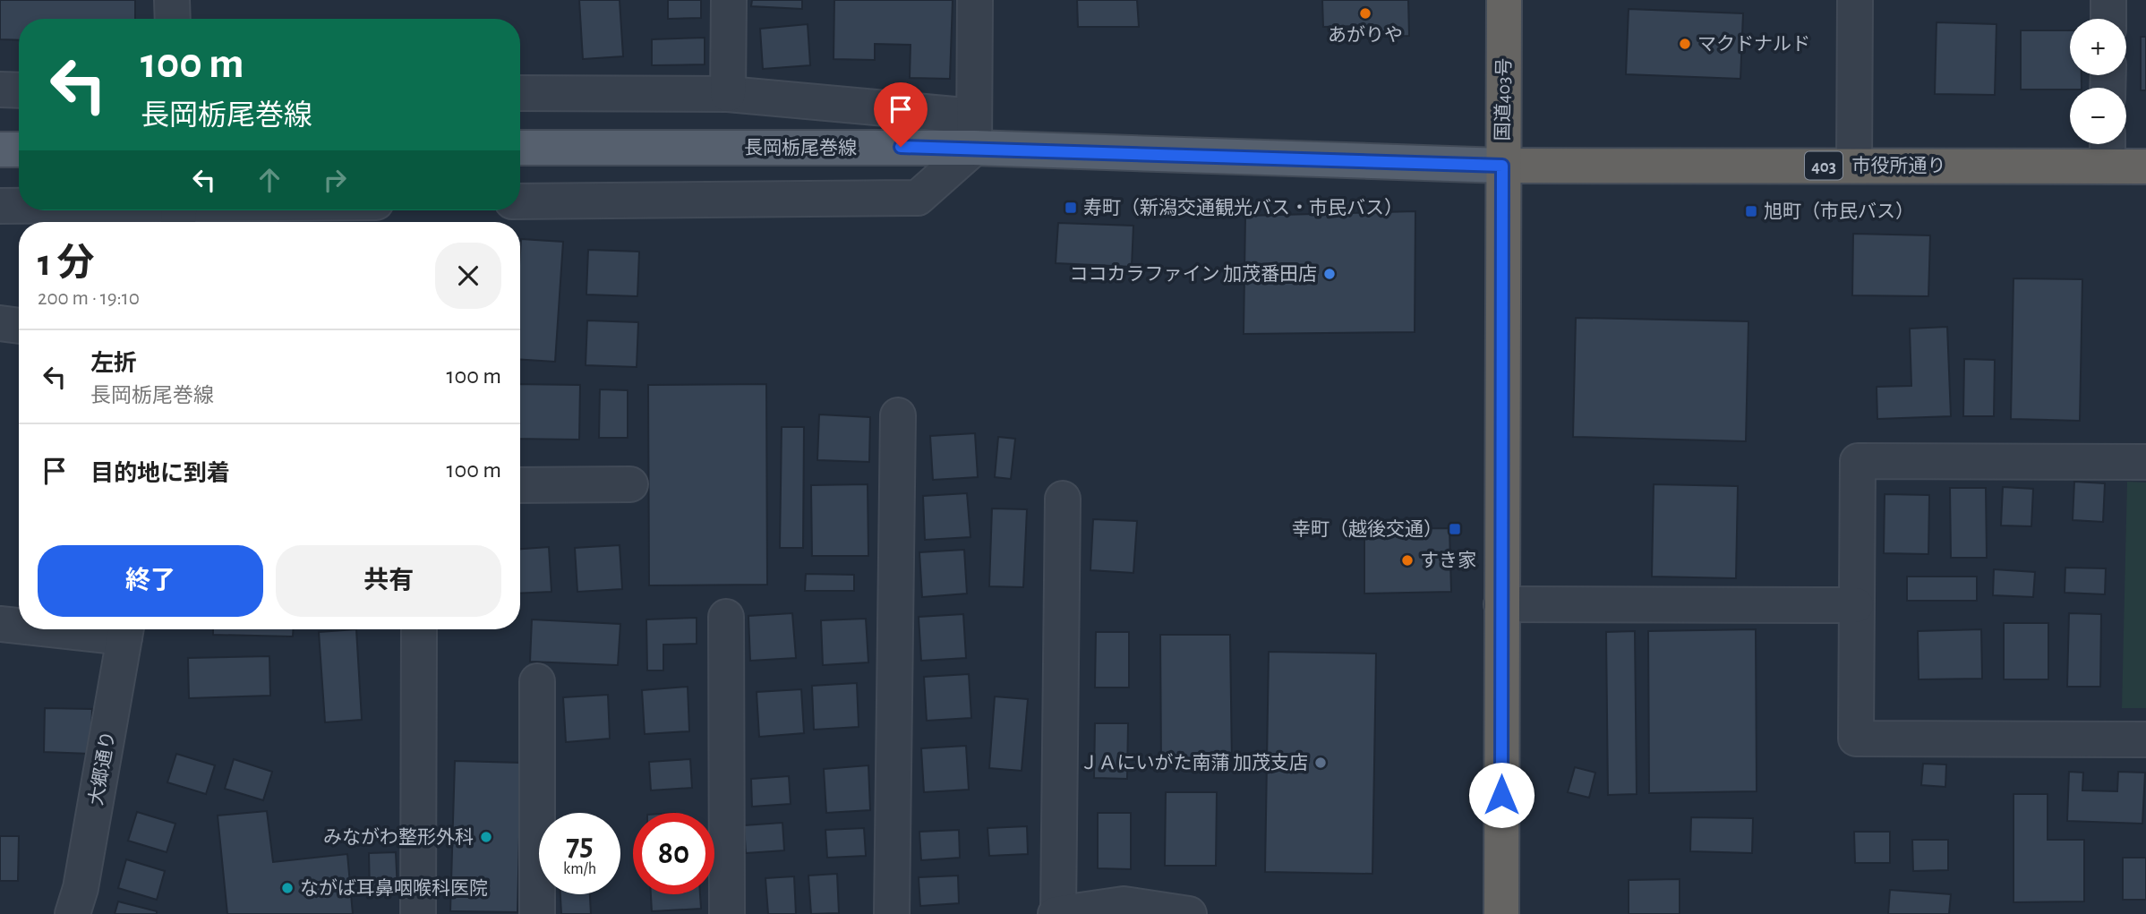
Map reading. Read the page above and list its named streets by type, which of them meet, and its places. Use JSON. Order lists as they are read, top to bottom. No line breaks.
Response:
{"streets":{"highway":["国道403号","403","市役所通り"],"main road":["長岡栃尾巻線"],"street":["大郷通り"]},"crossings":[["国道403号","長岡栃尾巻線"],["国道403号","市役所通り"],["長岡栃尾巻線","市役所通り"]],"places":{"other":["あがりや","マクドナルド","ココカラファイン 加茂番田店","すき家","ＪＡにいがた南蒲 加茂支店","みながわ整形外科","ながば耳鼻咽喉科医院"],"transit":["寿町（新潟交通観光バス・市民バス）","旭町（市民バス）","幸町（越後交通）"]},"page":{"map_buttons":["+","−"],"turn":["100 m","長岡栃尾巻線"],"heading":["1 分","200 m · 19:10"],"list":[{"name":"左折","note":"長岡栃尾巻線","value":"100 m"},{"name":"目的地に到着","value":"100 m"}],"buttons":["終了","共有"],"speed":"75 km/h","limit":"80"}}
